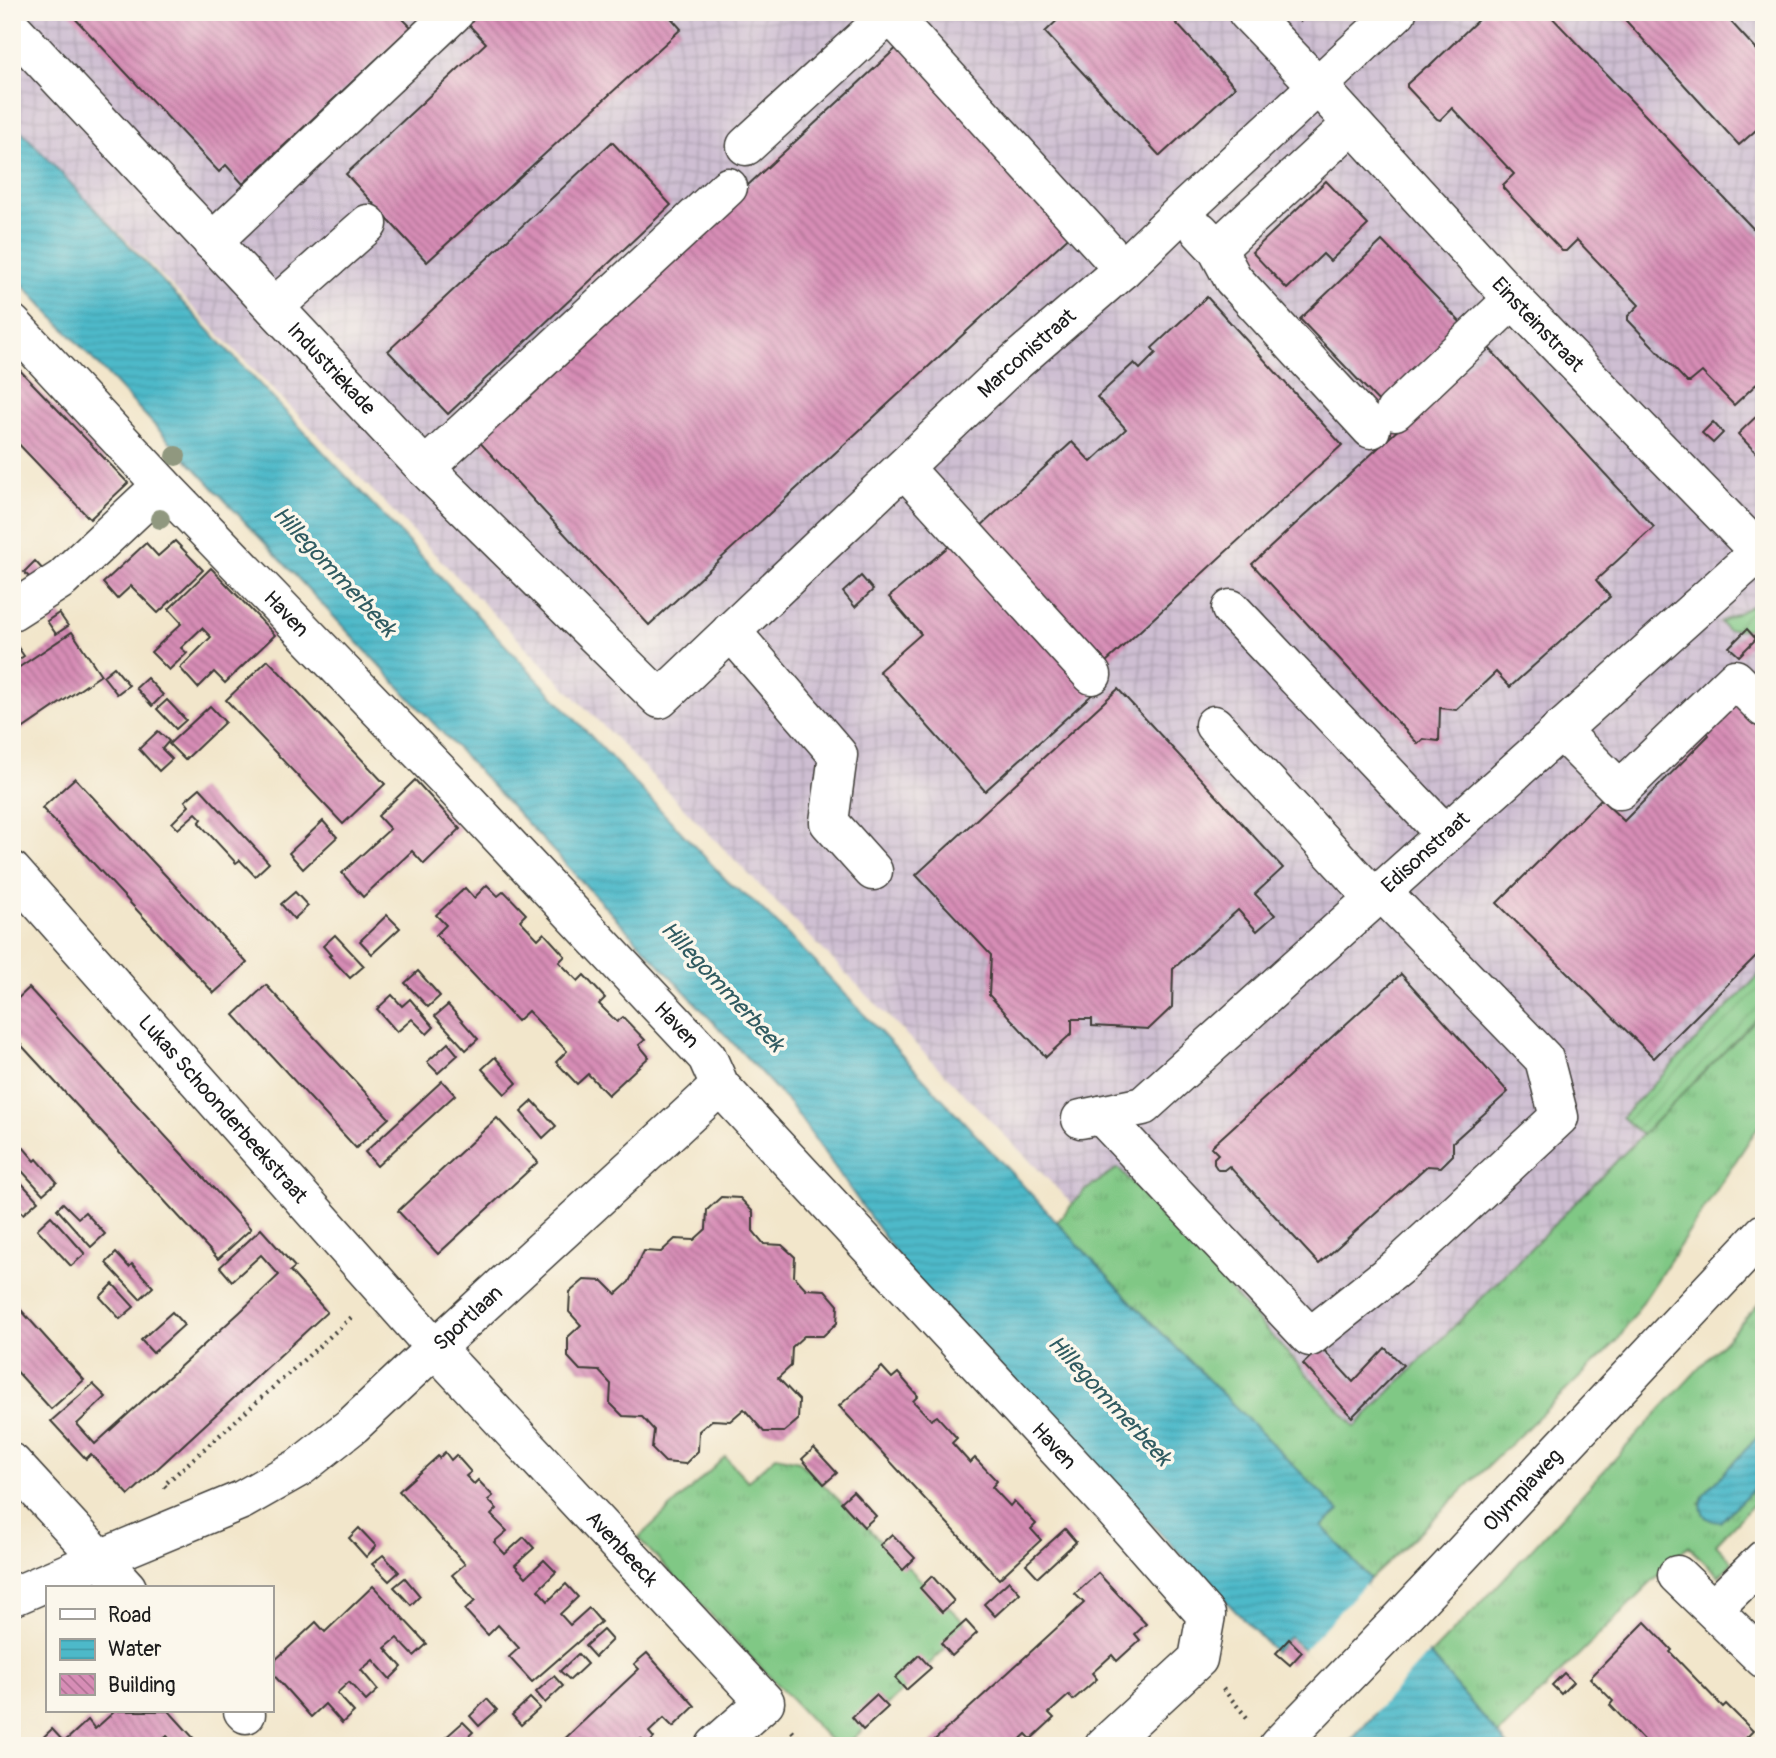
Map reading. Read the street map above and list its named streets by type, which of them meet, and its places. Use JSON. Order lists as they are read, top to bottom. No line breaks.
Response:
{"streets":{"street":["Einsteinstraat","Marconistraat","Industriekade","Haven","Edisonstraat","Lukas Schoonderbeekstraat","Sportlaan","Olympiaweg","Avenbeeck"]},"crossings":[["Einsteinstraat","Marconistraat"],["Einsteinstraat","Edisonstraat"],["Marconistraat","Industriekade"],["Haven","Sportlaan"],["Lukas Schoonderbeekstraat","Sportlaan"],["Lukas Schoonderbeekstraat","Avenbeeck"],["Sportlaan","Avenbeeck"]],"water":["Hillegommerbeek"],"legend":["Road","Water","Building"]}
